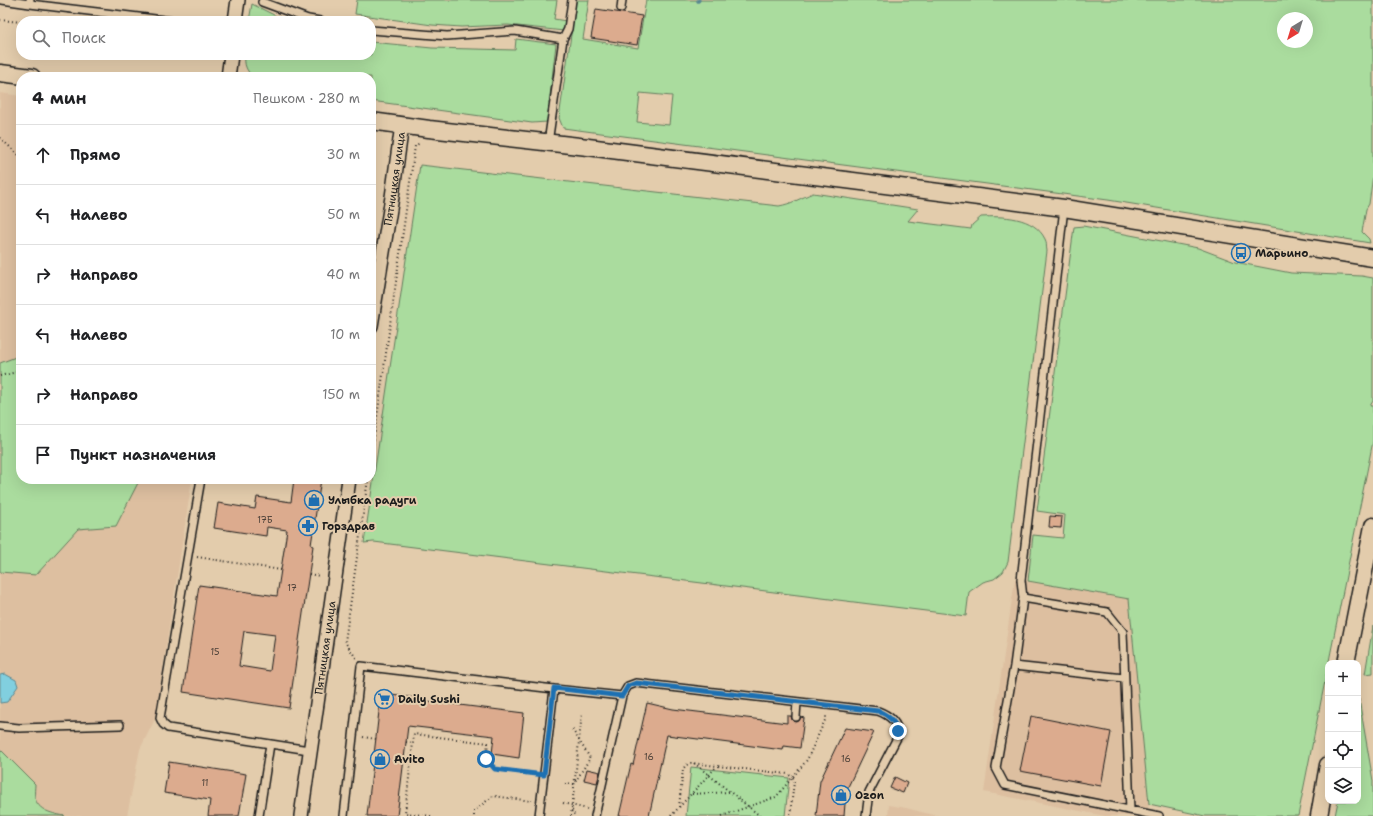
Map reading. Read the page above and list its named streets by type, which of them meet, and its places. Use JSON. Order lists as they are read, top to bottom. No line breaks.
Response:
{"streets":{"street":["Пятницкая улица"]},"places":{"bus stop":["Марьино"],"shop":["Улыбка радуги","Avito","Ozon"],"pharmacy":["Горздрав"],"supermarket":["Daily Sushi"]},"house_numbers":["17Б","17","15","16","16","11"],"north":"bottom left","page":{"search":"Поиск","heading":["4 мин","Пешком · 280 m"],"list":[["Прямо","30 m"],["Налево","50 m"],["Направо","40 m"],["Налево","10 m"],["Направо","150 m"],"Пункт назначения"],"map_buttons":["+","−"]}}
